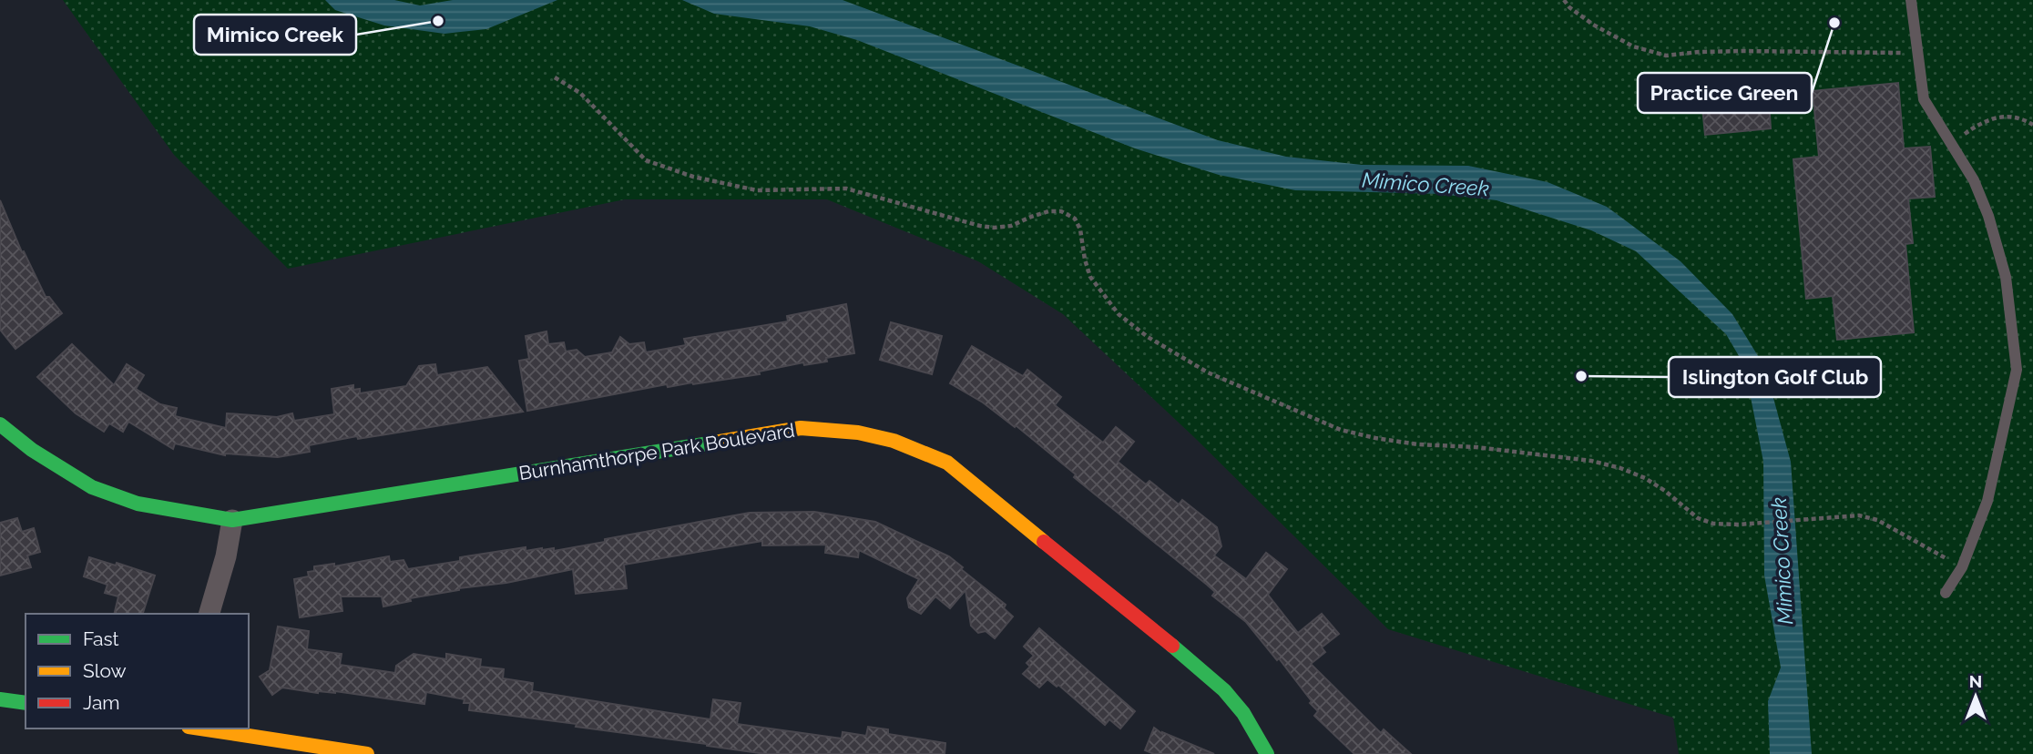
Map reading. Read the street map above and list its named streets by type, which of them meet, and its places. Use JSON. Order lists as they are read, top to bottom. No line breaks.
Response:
{"streets":{"street":["Burnhamthorpe Park Boulevard"]},"water":["Mimico Creek"],"places":["Mimico Creek","Practice Green","Islington Golf Club"],"legend":["Fast","Slow","Jam"],"north":"top"}
